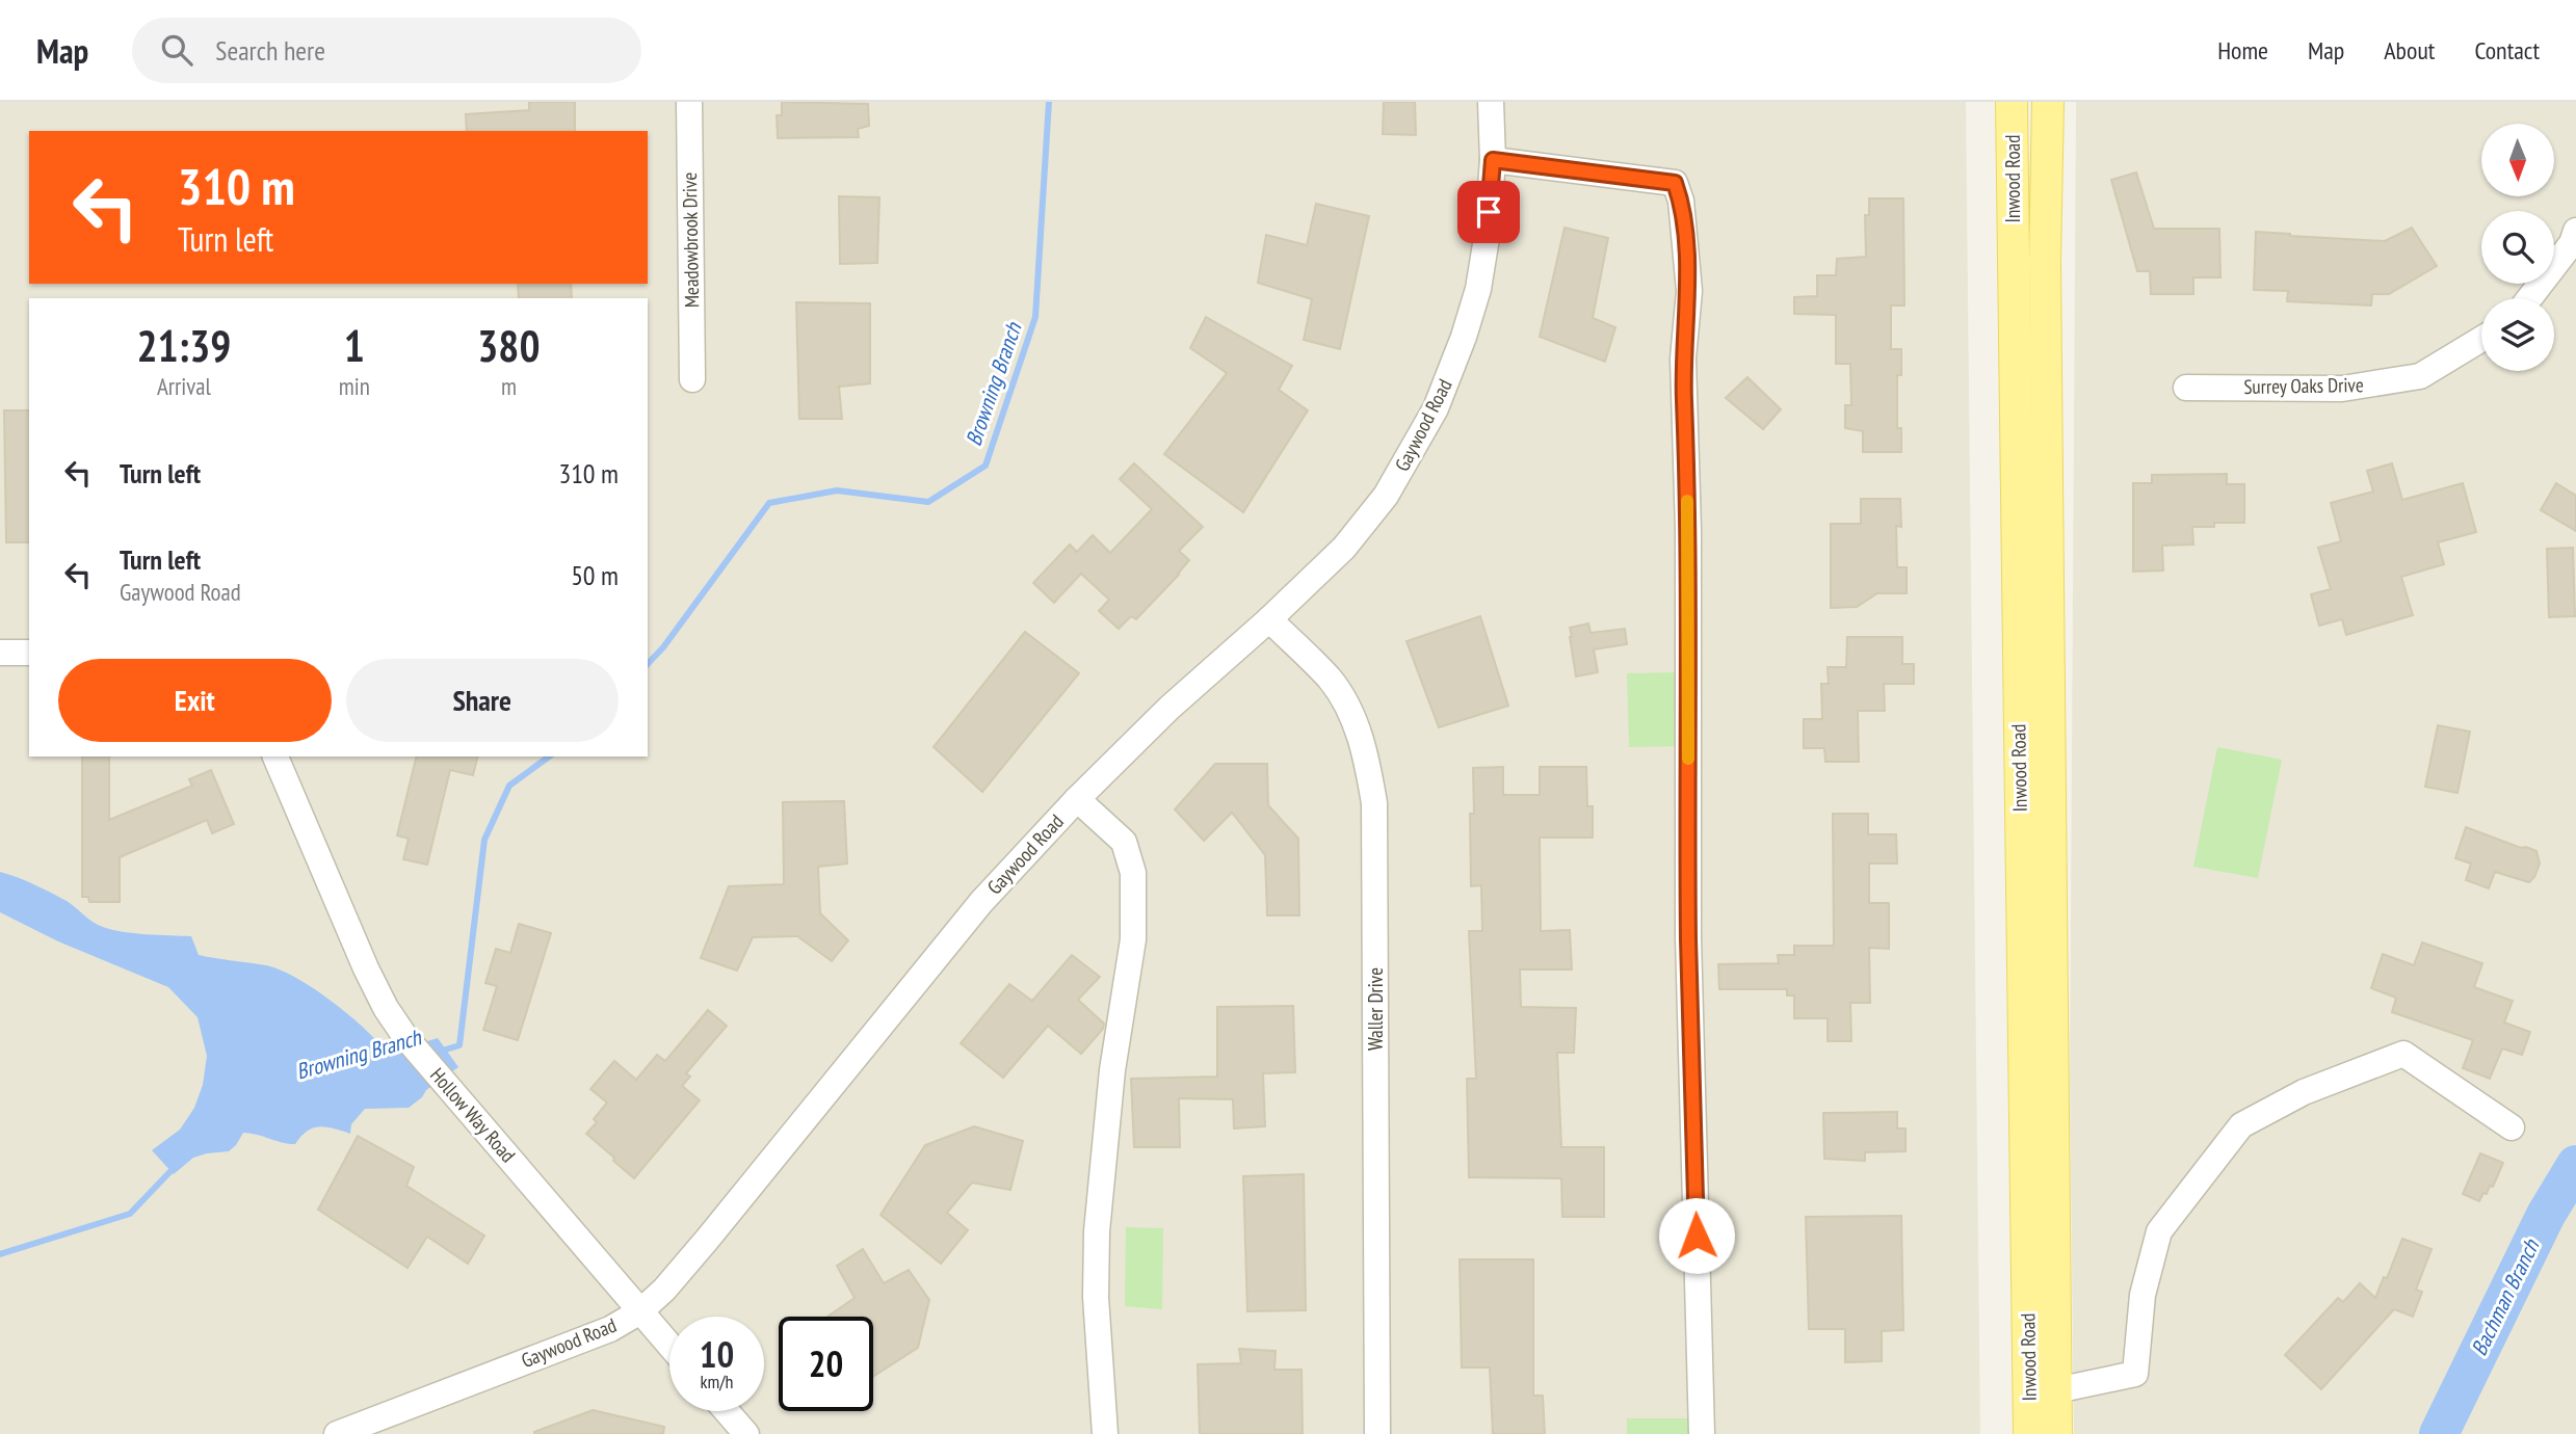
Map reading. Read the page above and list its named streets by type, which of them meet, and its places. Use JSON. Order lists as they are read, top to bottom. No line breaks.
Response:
{"streets":{"main road":["Inwood Road"],"street":["Meadowbrook Drive","Surrey Oaks Drive","Gaywood Road","Waller Drive","Hollow Way Road"]},"crossings":[["Gaywood Road","Waller Drive"],["Gaywood Road","Hollow Way Road"]],"water":["Browning Branch","Bachman Branch"],"north":"bottom","page":{"header":"Map","search":"Search here","nav":["Home","Map","About","Contact"],"turn":["310 m","Turn left"],"eta":["21:39","Arrival","1","min","380","m"],"list":[{"name":"Turn left","value":"310 m"},{"name":"Turn left","note":"Gaywood Road","value":"50 m"}],"buttons":["Exit","Share"],"speed":"10 km/h","limit":"20"}}
